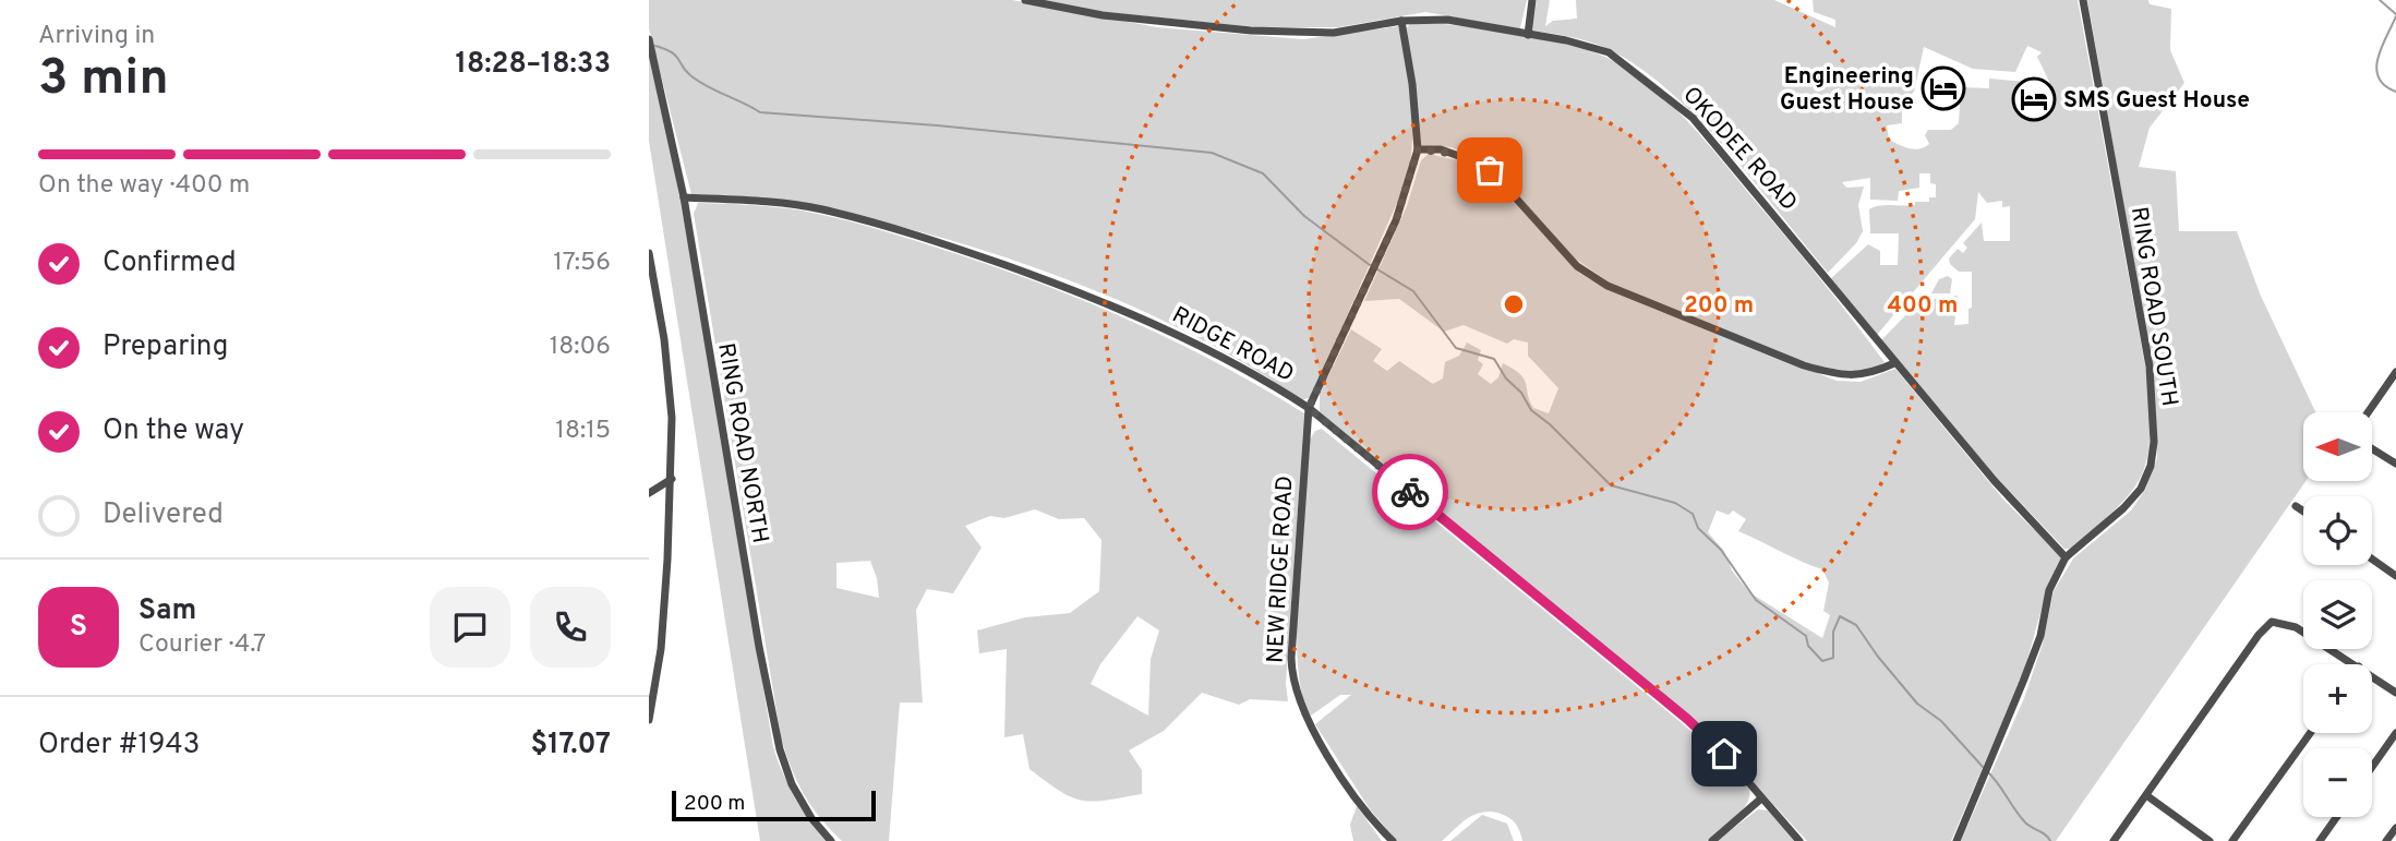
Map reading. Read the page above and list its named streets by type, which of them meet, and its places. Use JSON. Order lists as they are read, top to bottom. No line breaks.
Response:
{"streets":{"street":["OKODEE ROAD","RING ROAD SOUTH","RIDGE ROAD","RING ROAD NORTH","NEW RIDGE ROAD"]},"crossings":[["OKODEE ROAD","RING ROAD SOUTH"],["RIDGE ROAD","RING ROAD NORTH"],["RIDGE ROAD","NEW RIDGE ROAD"]],"places":{"hotel":["Engineering Guest House","SMS Guest House"]},"scale_bar":"200 m","north":"left","page":{"heading":["3 min","Arriving in","18:28–18:33"],"panel":["Sam","Courier · 4.7","Order #1943","$17.07"],"bar":"On the way · 400 m","list":[["Confirmed","17:56"],["Preparing","18:06"],["On the way","18:15"],"Delivered"],"map_buttons":["+","−"],"round":"S","scale":"200 m"},"rings":["200 m","400 m"]}
